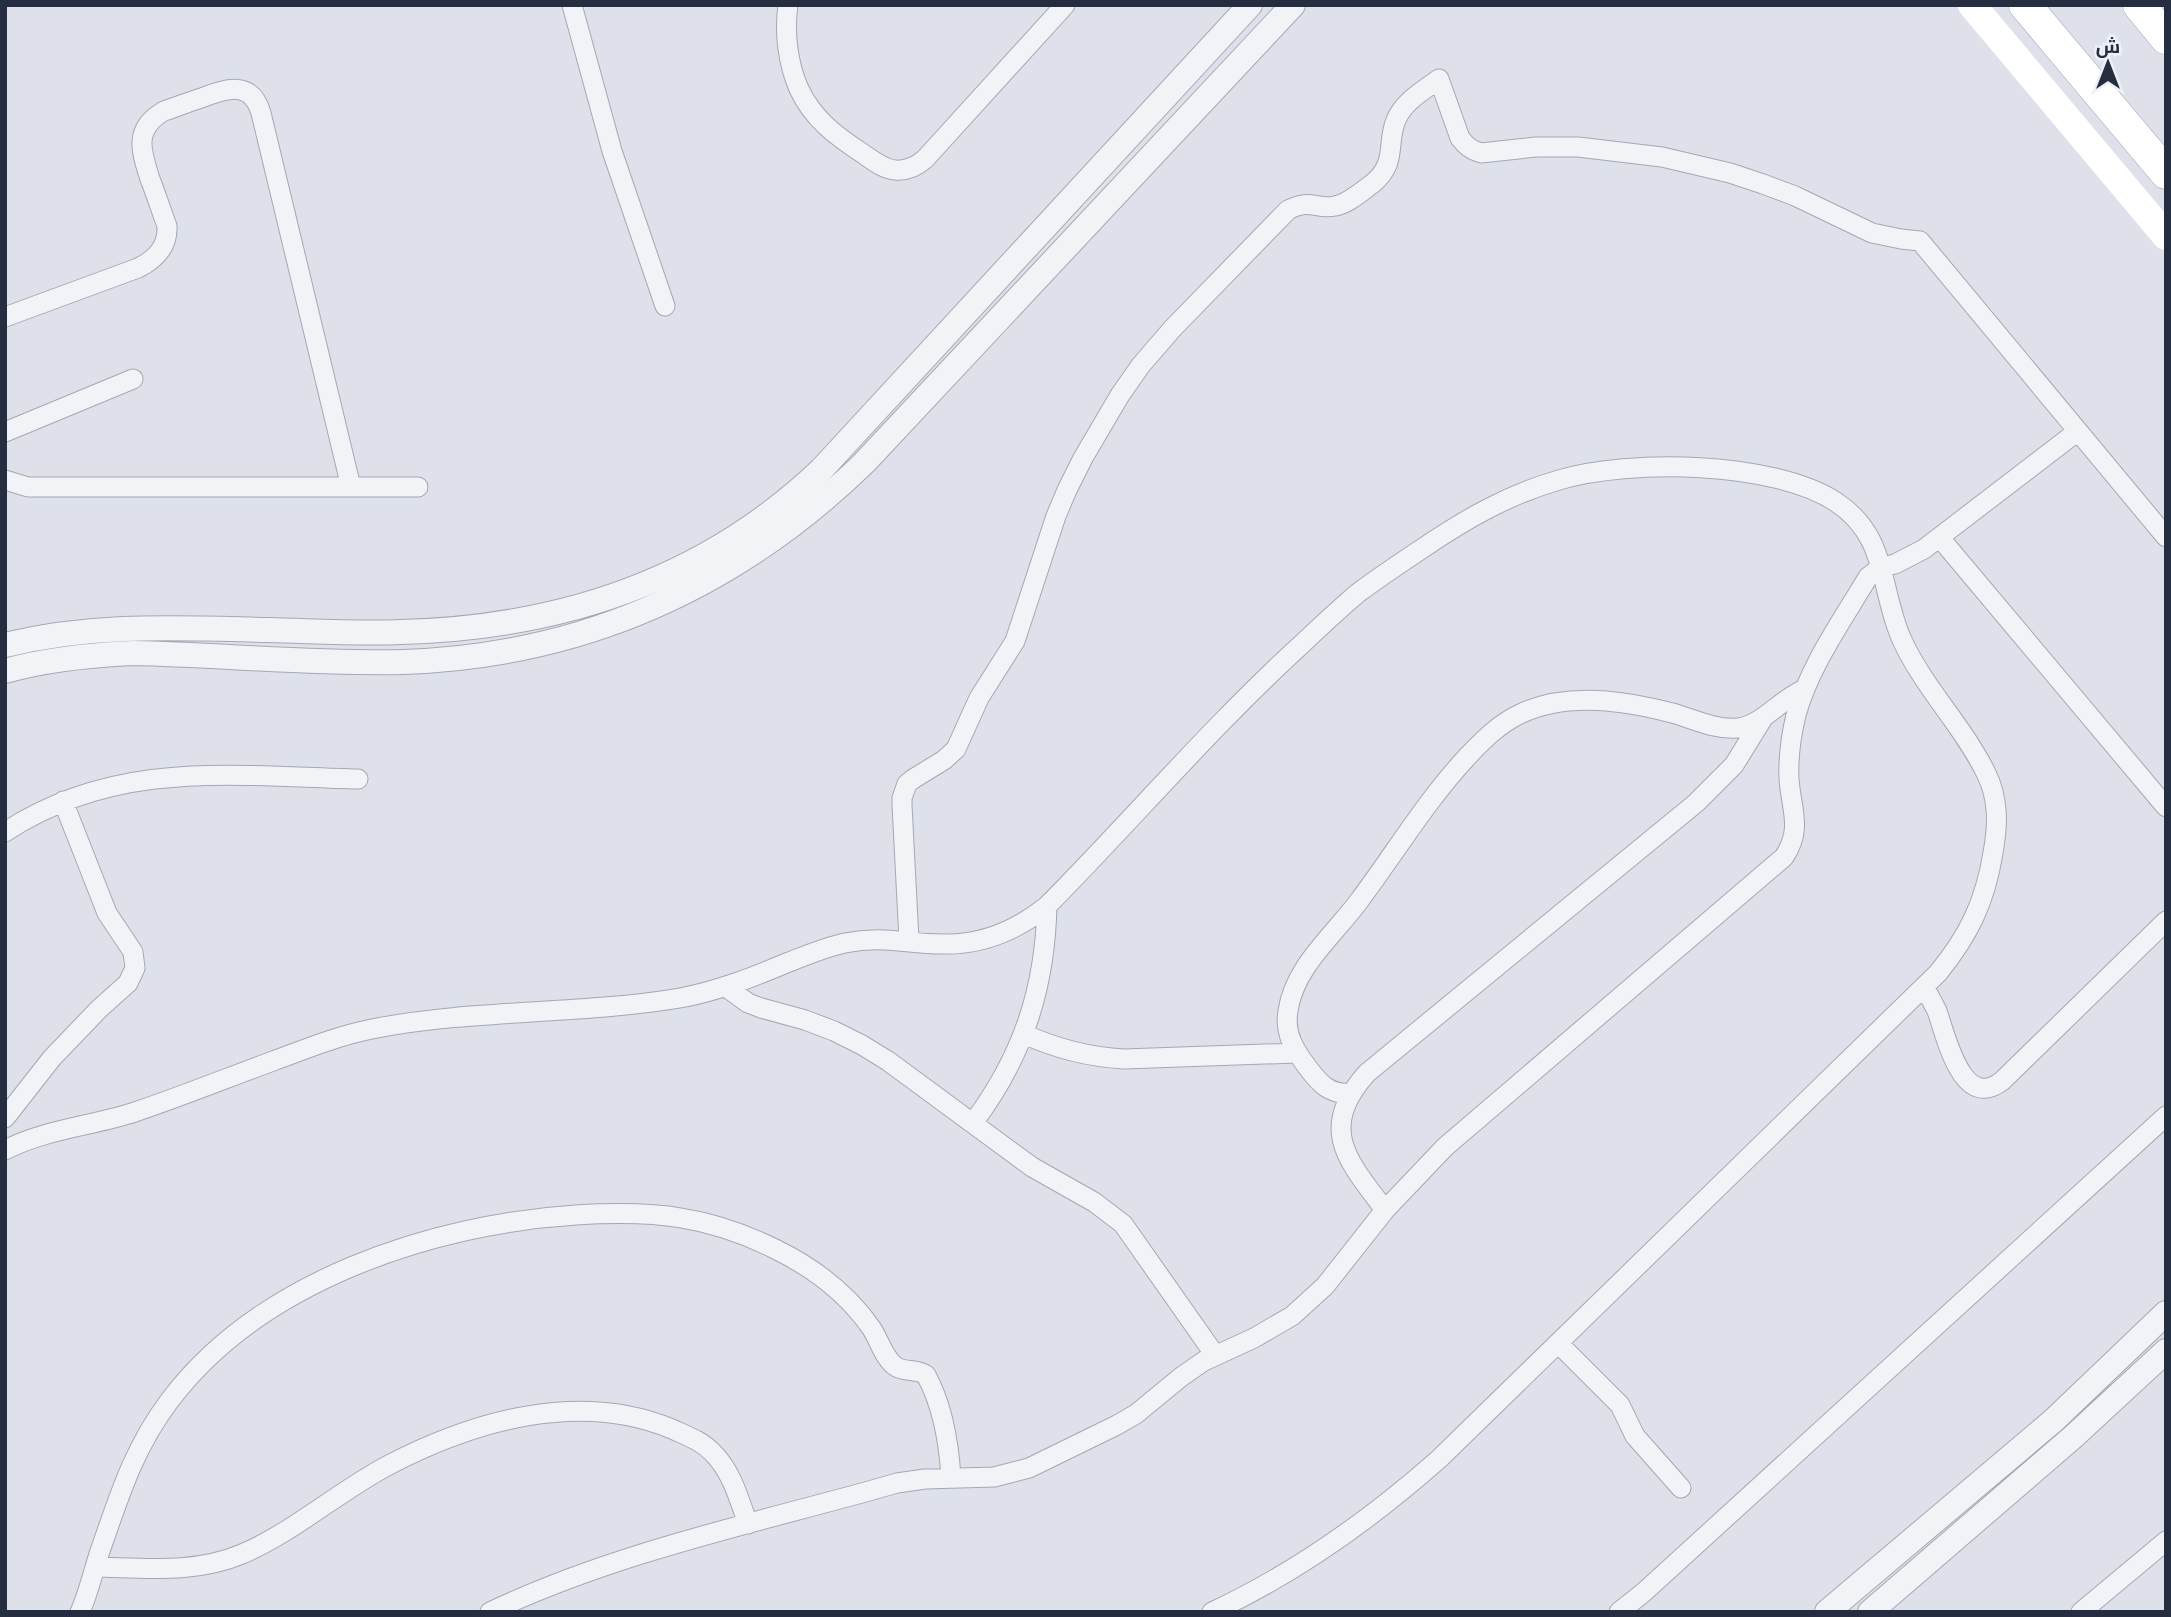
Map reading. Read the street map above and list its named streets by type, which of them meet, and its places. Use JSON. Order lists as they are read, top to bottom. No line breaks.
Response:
{"north":"top"}
